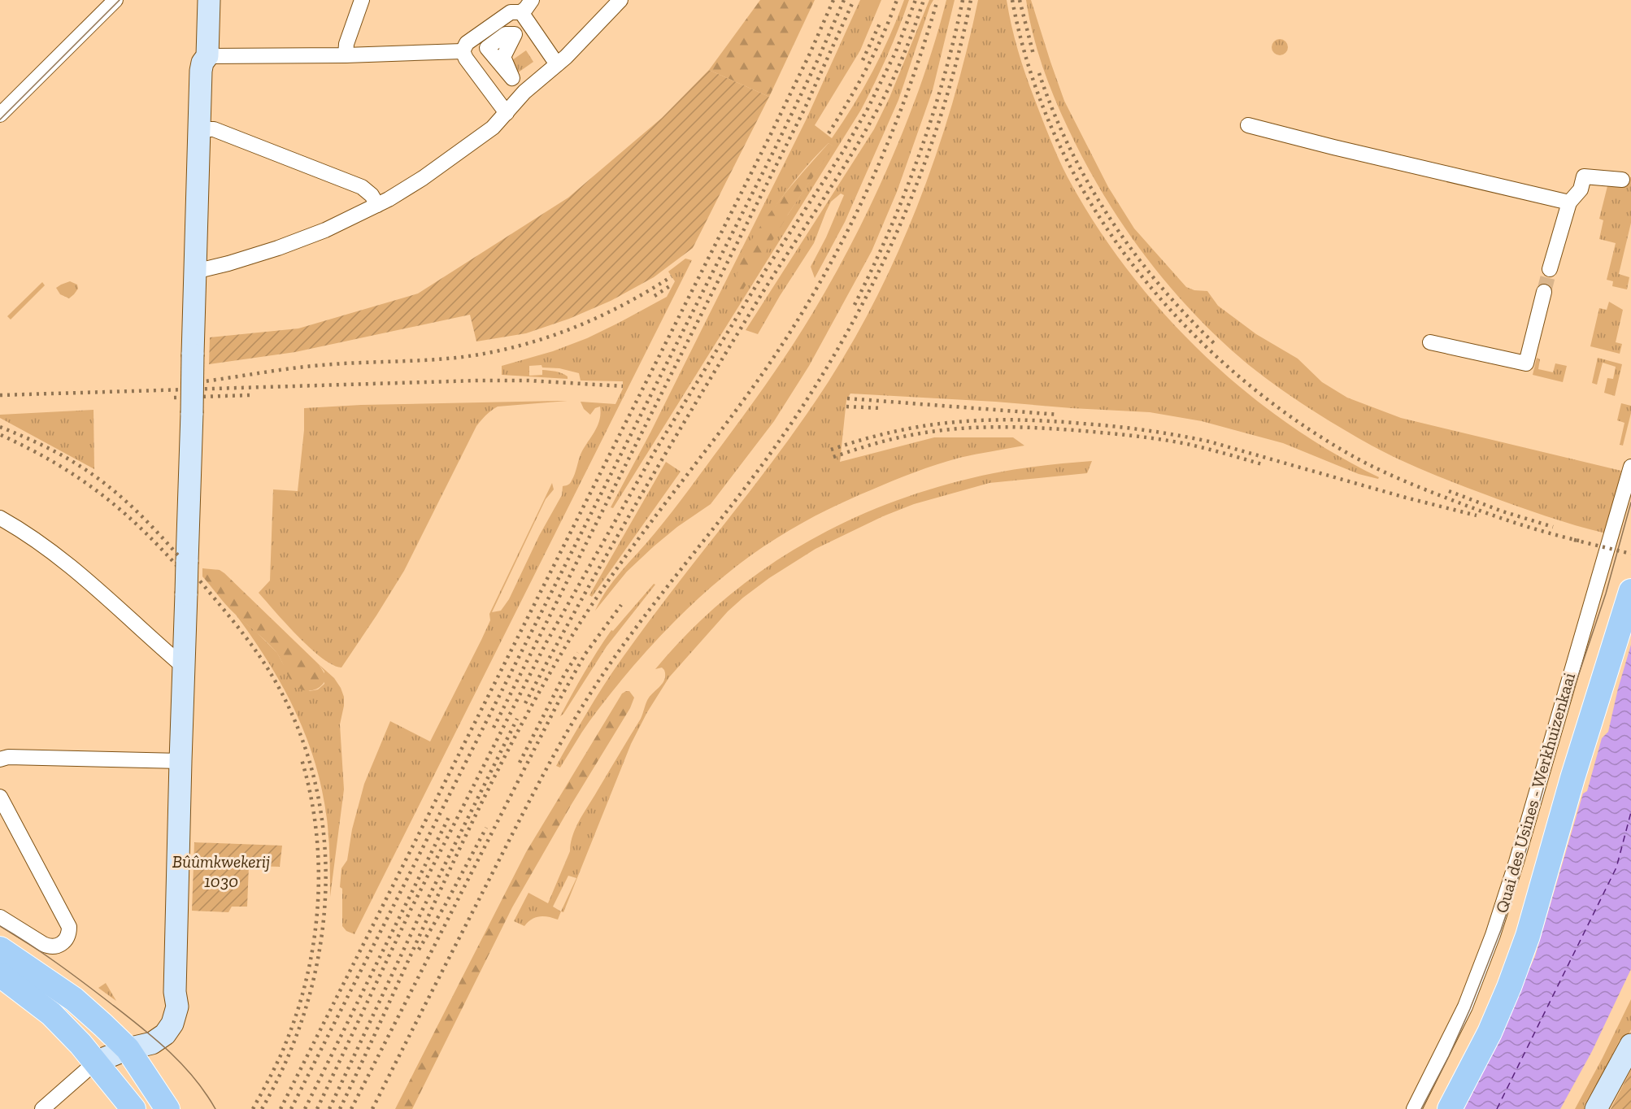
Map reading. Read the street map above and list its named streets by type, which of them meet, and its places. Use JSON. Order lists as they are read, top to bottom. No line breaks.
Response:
{"streets":{"main road":["Quai des Usines - Werkhuizenkaai"]},"parks":["Bûûmkwekerij 1030"]}
